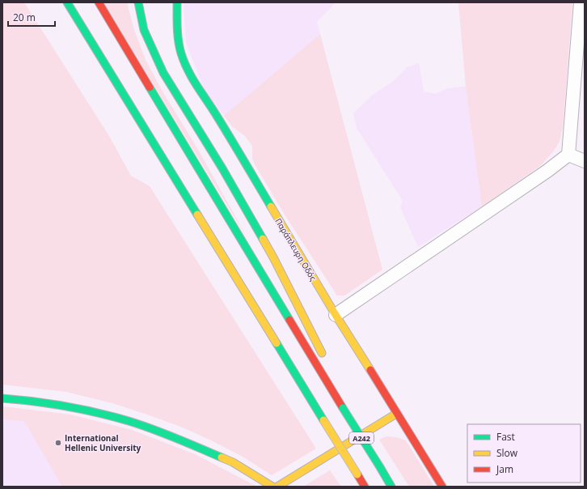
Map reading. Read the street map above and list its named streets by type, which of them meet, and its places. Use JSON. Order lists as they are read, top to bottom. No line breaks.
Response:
{"streets":{"main road":["Παράπλευρη Οδός","Α242"]},"places":["International Hellenic University"],"legend":["Fast","Slow","Jam"],"scale_bar":"20 m"}
